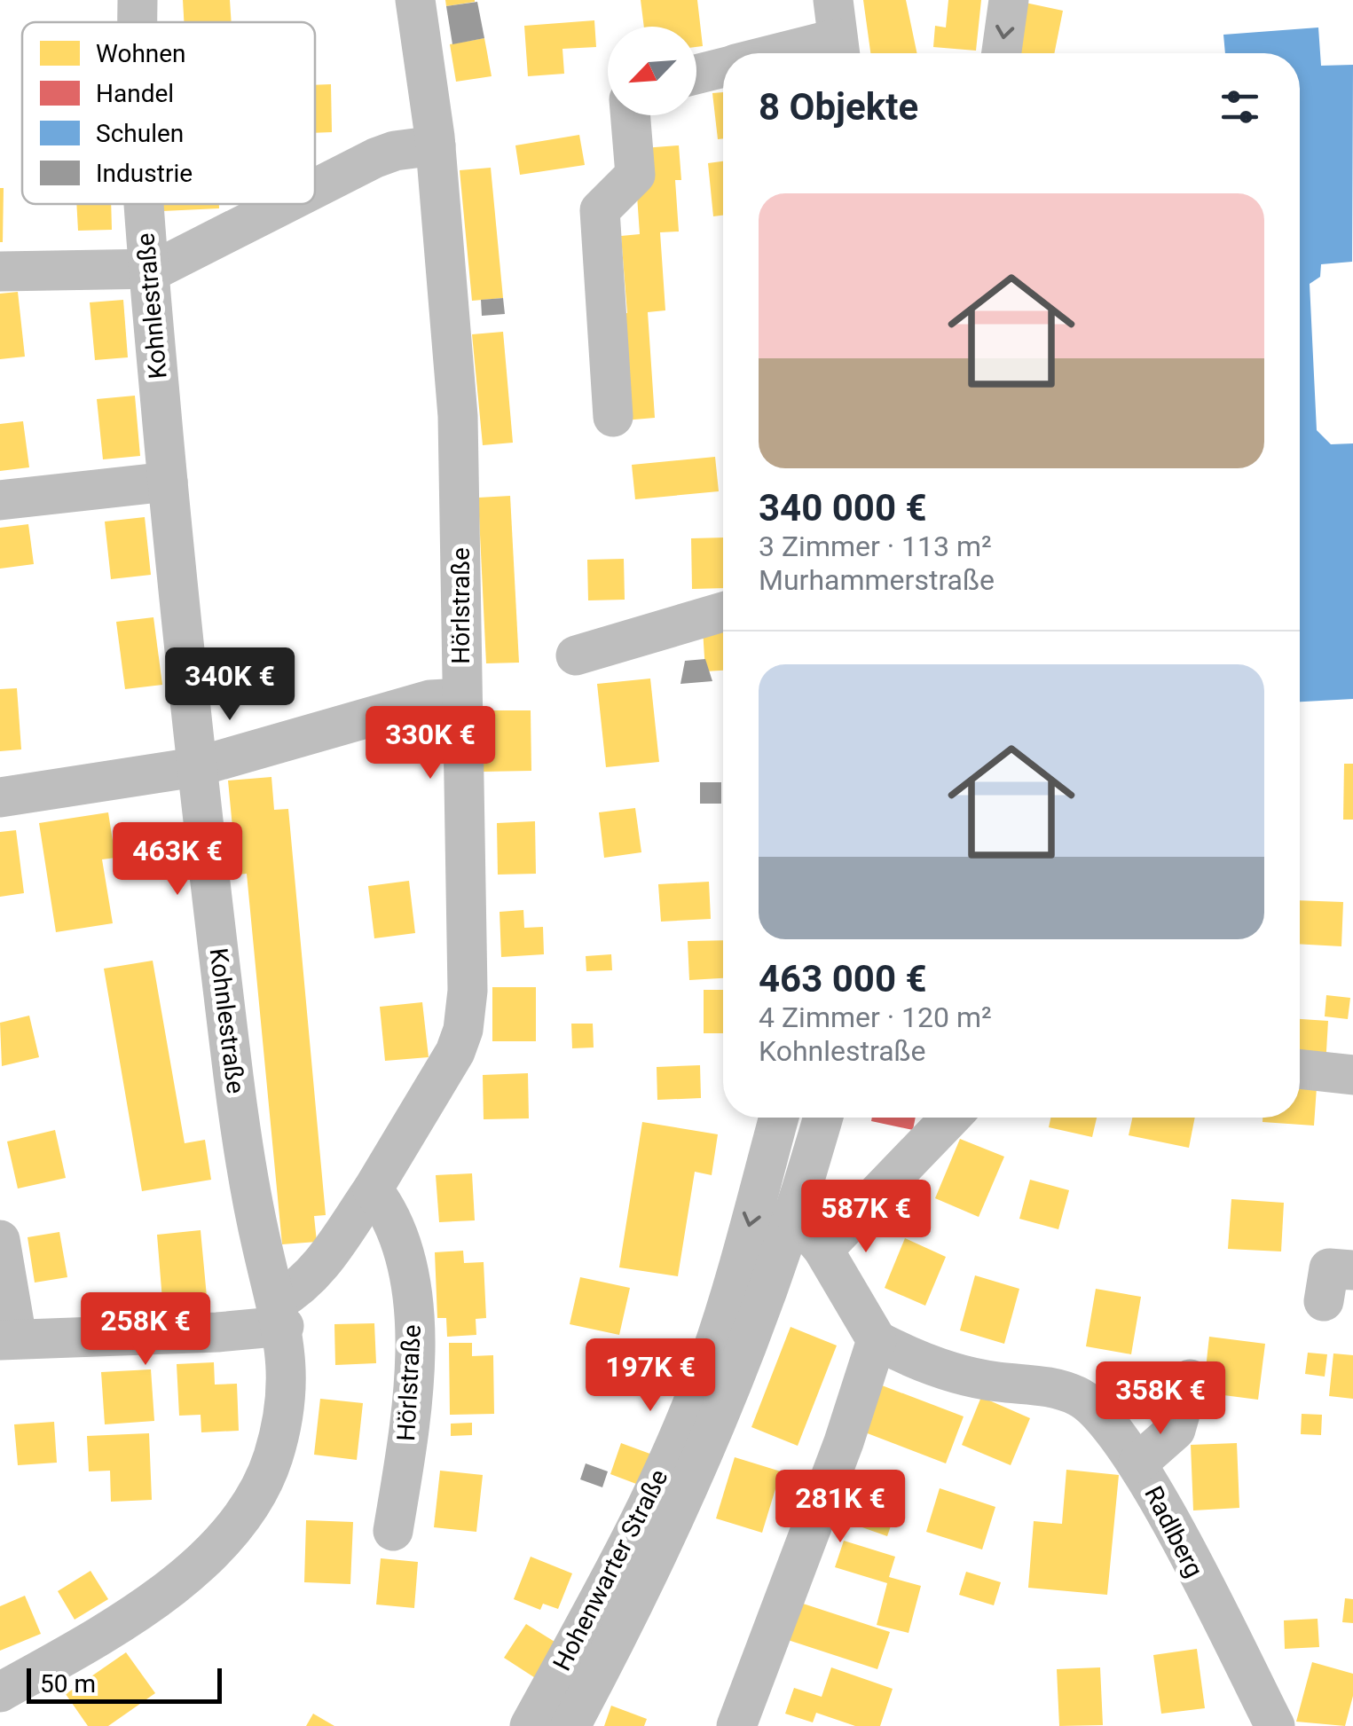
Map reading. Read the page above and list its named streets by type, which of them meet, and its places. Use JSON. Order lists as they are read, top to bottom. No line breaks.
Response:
{"streets":{"street":["Kohnlestraße","Hörlstraße","Radlberg","Hohenwarter Straße"]},"crossings":[["Kohnlestraße","Hörlstraße"]],"legend":["Wohnen","Handel","Schulen","Industrie"],"scale_bar":"50 m","north":"bottom left","page":{"heading":"8 Objekte","list":[{"name":"340 000 €","note":"3 Zimmer · 113 m² · Murhammerstraße"},{"name":"463 000 €","note":"4 Zimmer · 120 m² · Kohnlestraße"}],"price":["340K €","330K €","463K €","587K €","258K €","197K €","358K €","281K €"],"scale":"50 m"}}
